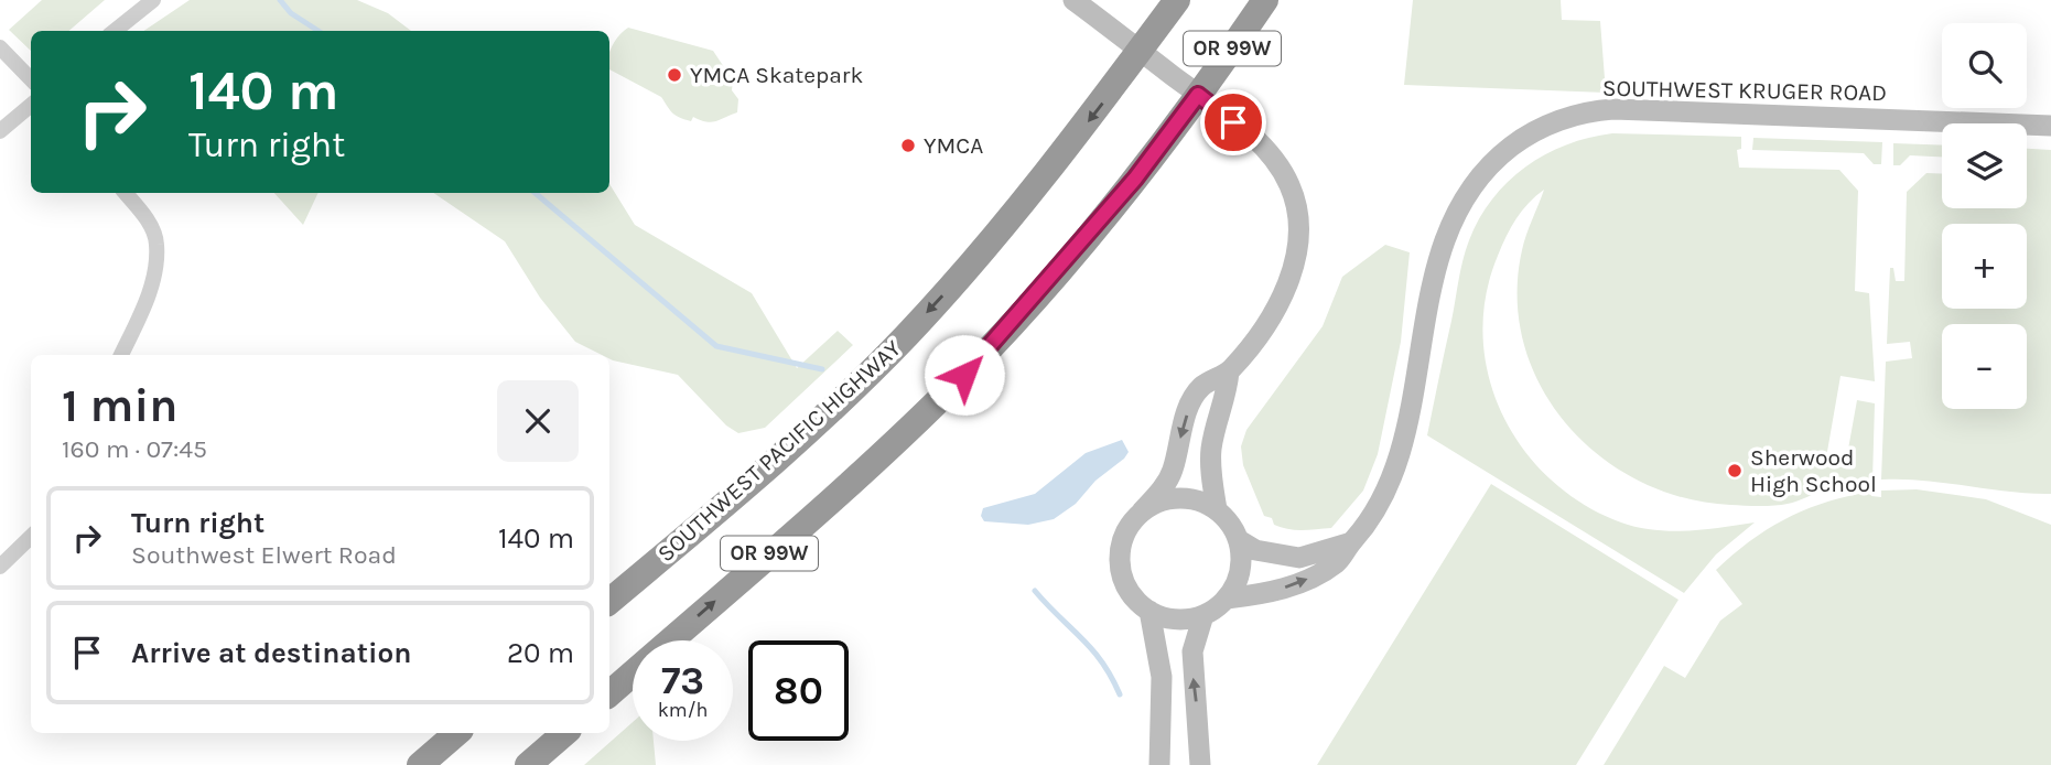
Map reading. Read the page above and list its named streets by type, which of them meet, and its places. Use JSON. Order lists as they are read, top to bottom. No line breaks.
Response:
{"streets":{"highway":["OR 99W","SOUTHWEST PACIFIC HIGHWAY"],"main road":["SOUTHWEST KRUGER ROAD"]},"places":["YMCA Skatepark","YMCA","Sherwood High School"],"page":{"map_buttons":["+","−"],"turn":["140 m","Turn right"],"heading":["1 min","160 m · 07:45"],"list":[{"name":"Turn right","note":"Southwest Elwert Road","value":"140 m"},{"name":"Arrive at destination","value":"20 m"}],"speed":"73 km/h","limit":"80"}}
